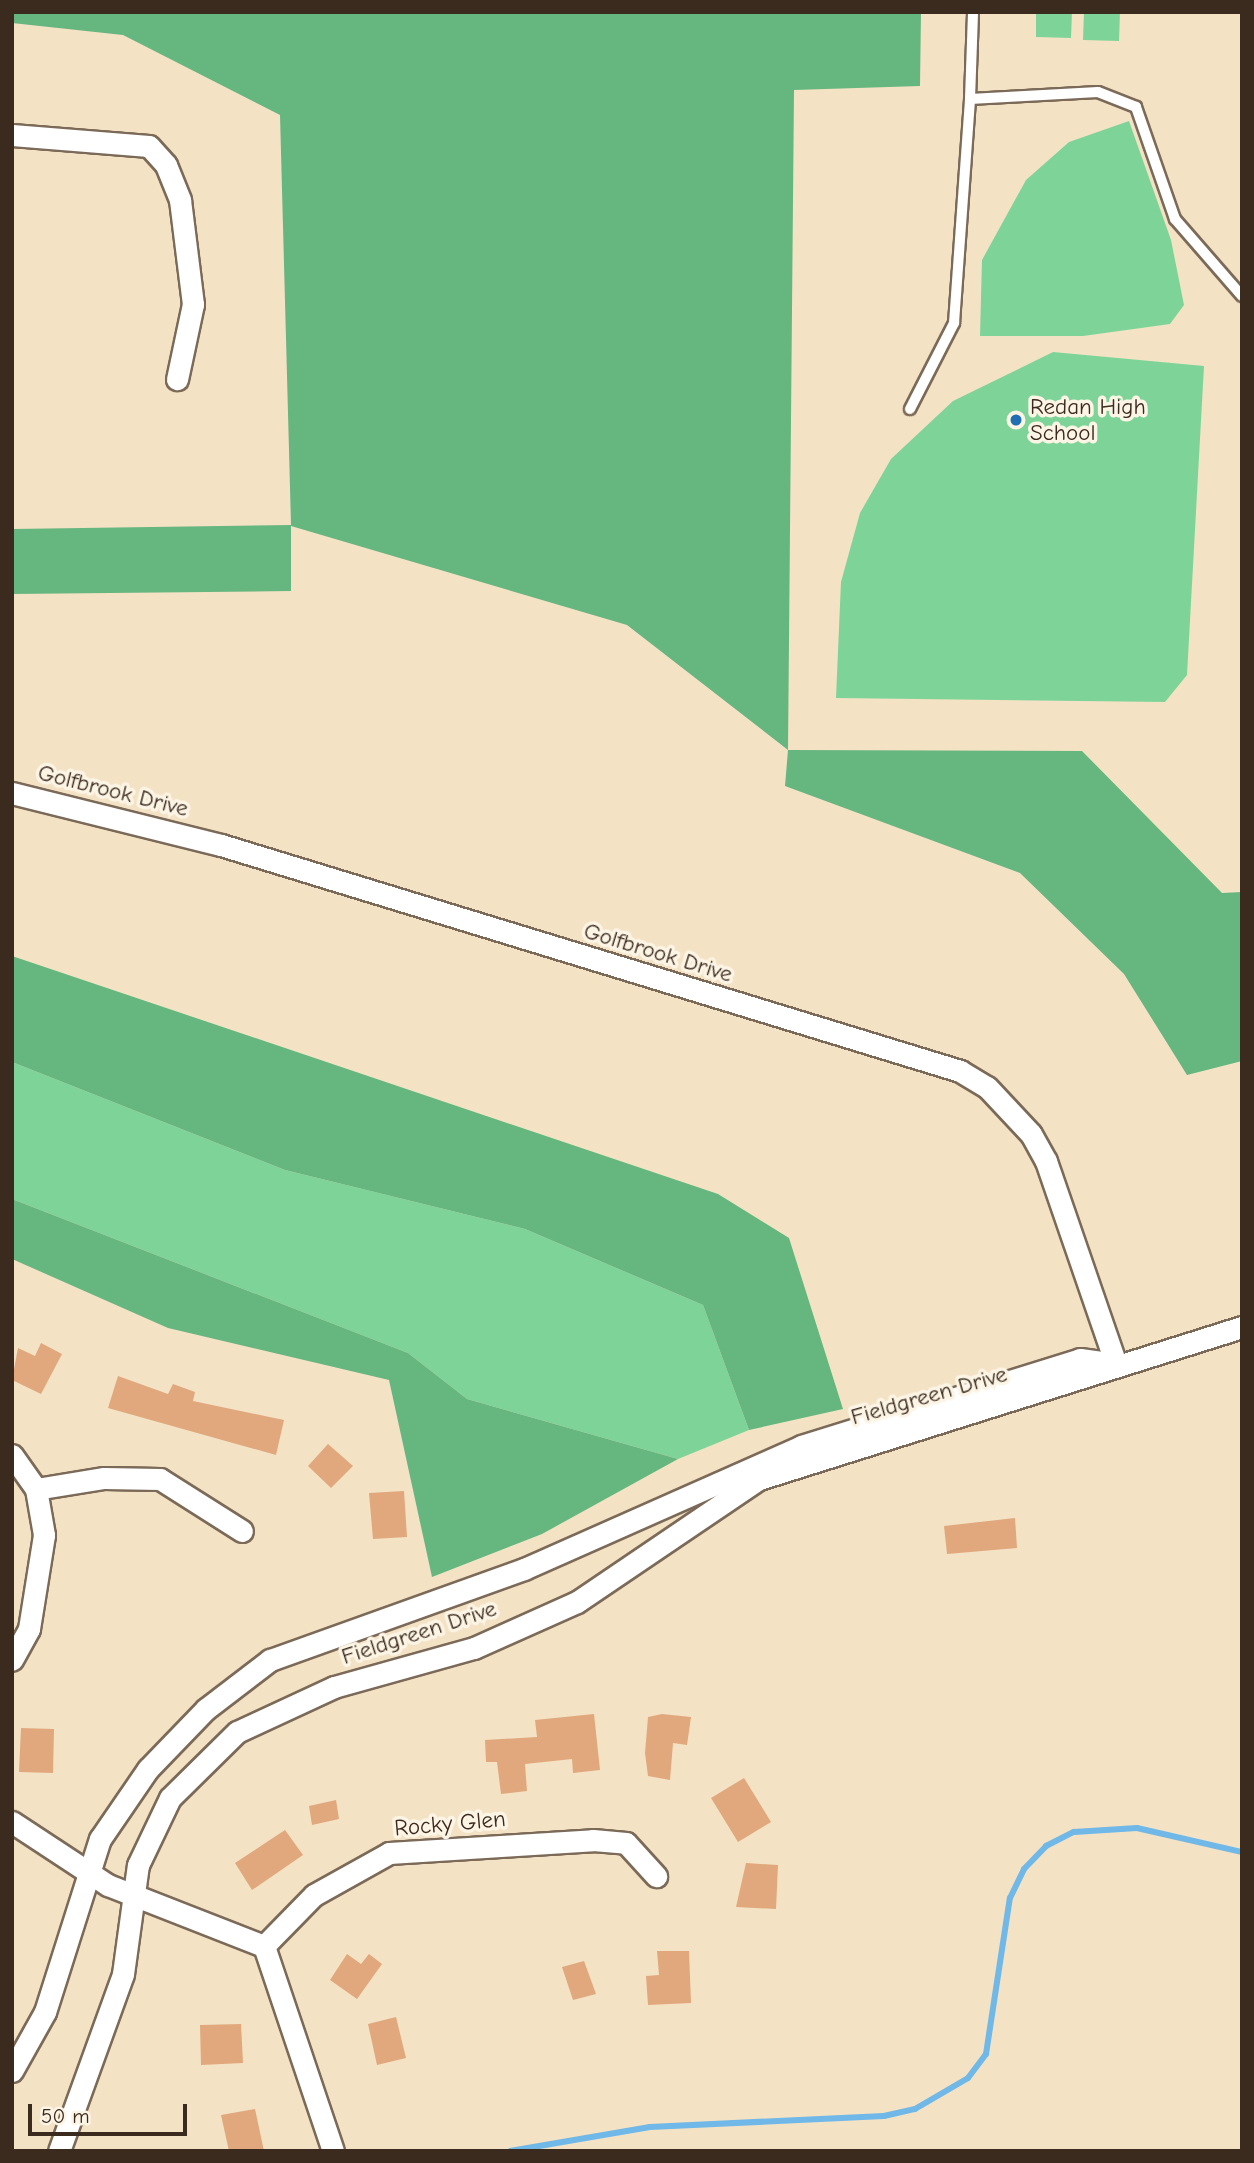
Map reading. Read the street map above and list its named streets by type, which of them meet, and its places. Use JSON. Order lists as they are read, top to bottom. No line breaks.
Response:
{"streets":{"street":["Golfbrook Drive","Fieldgreen Drive","Rocky Glen"]},"crossings":[["Golfbrook Drive","Fieldgreen Drive"]],"places":["Redan High School"],"scale_bar":"50 m"}
